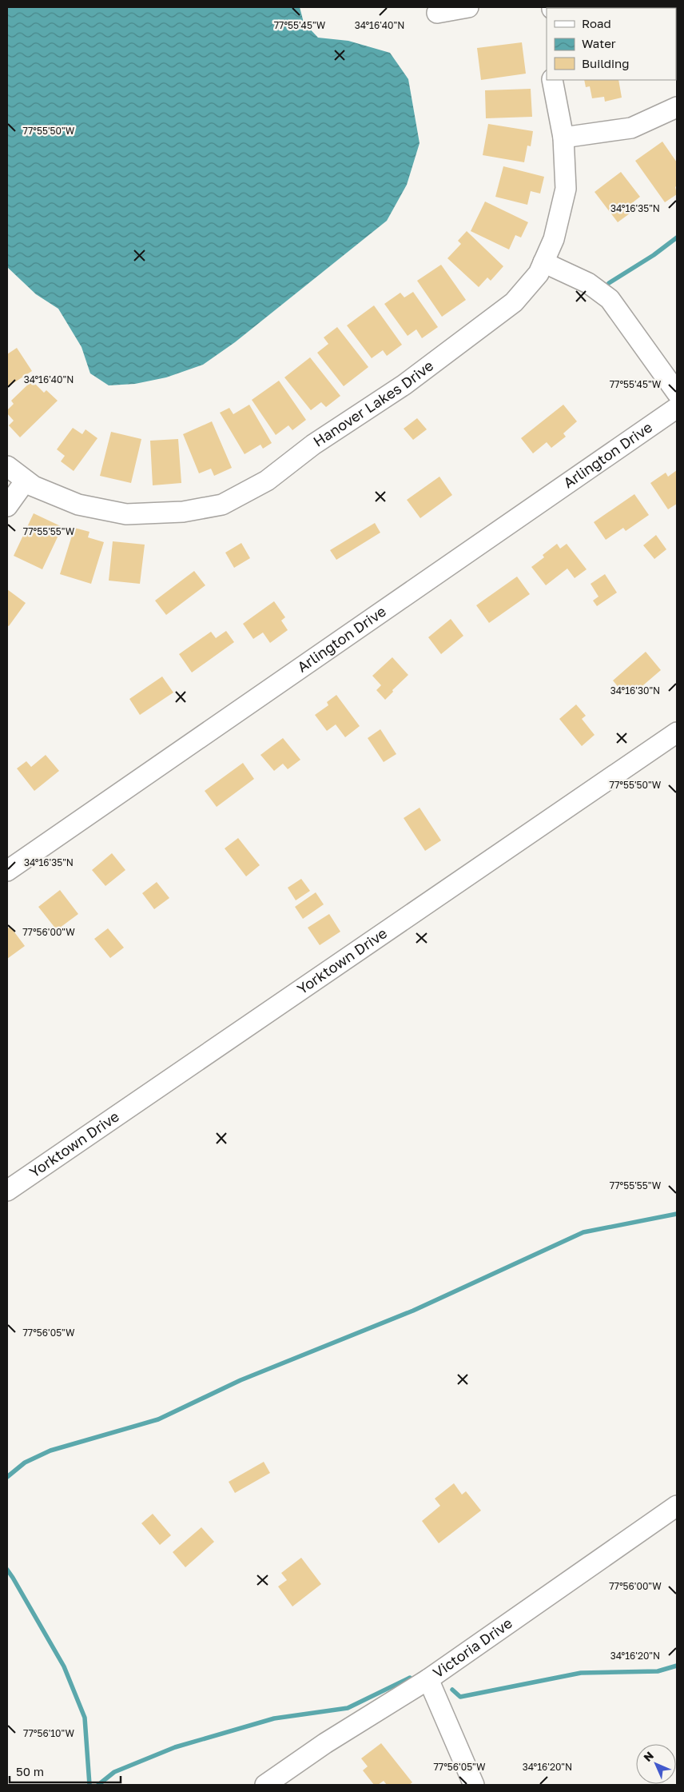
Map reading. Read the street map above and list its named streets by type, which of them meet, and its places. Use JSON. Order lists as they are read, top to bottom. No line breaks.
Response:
{"streets":{"street":["Hanover Lakes Drive","Arlington Drive","Yorktown Drive","Victoria Drive"]},"legend":["Road","Water","Building"],"scale_bar":"50 m","north":"top left","coordinates":["77°55'45\"W","34°16'40\"N","77°55'50\"W","34°16'35\"N","77°55'55\"W","34°16'30\"N","77°56'00\"W","77°56'05\"W","34°16'20\"N","77°56'10\"W"]}
